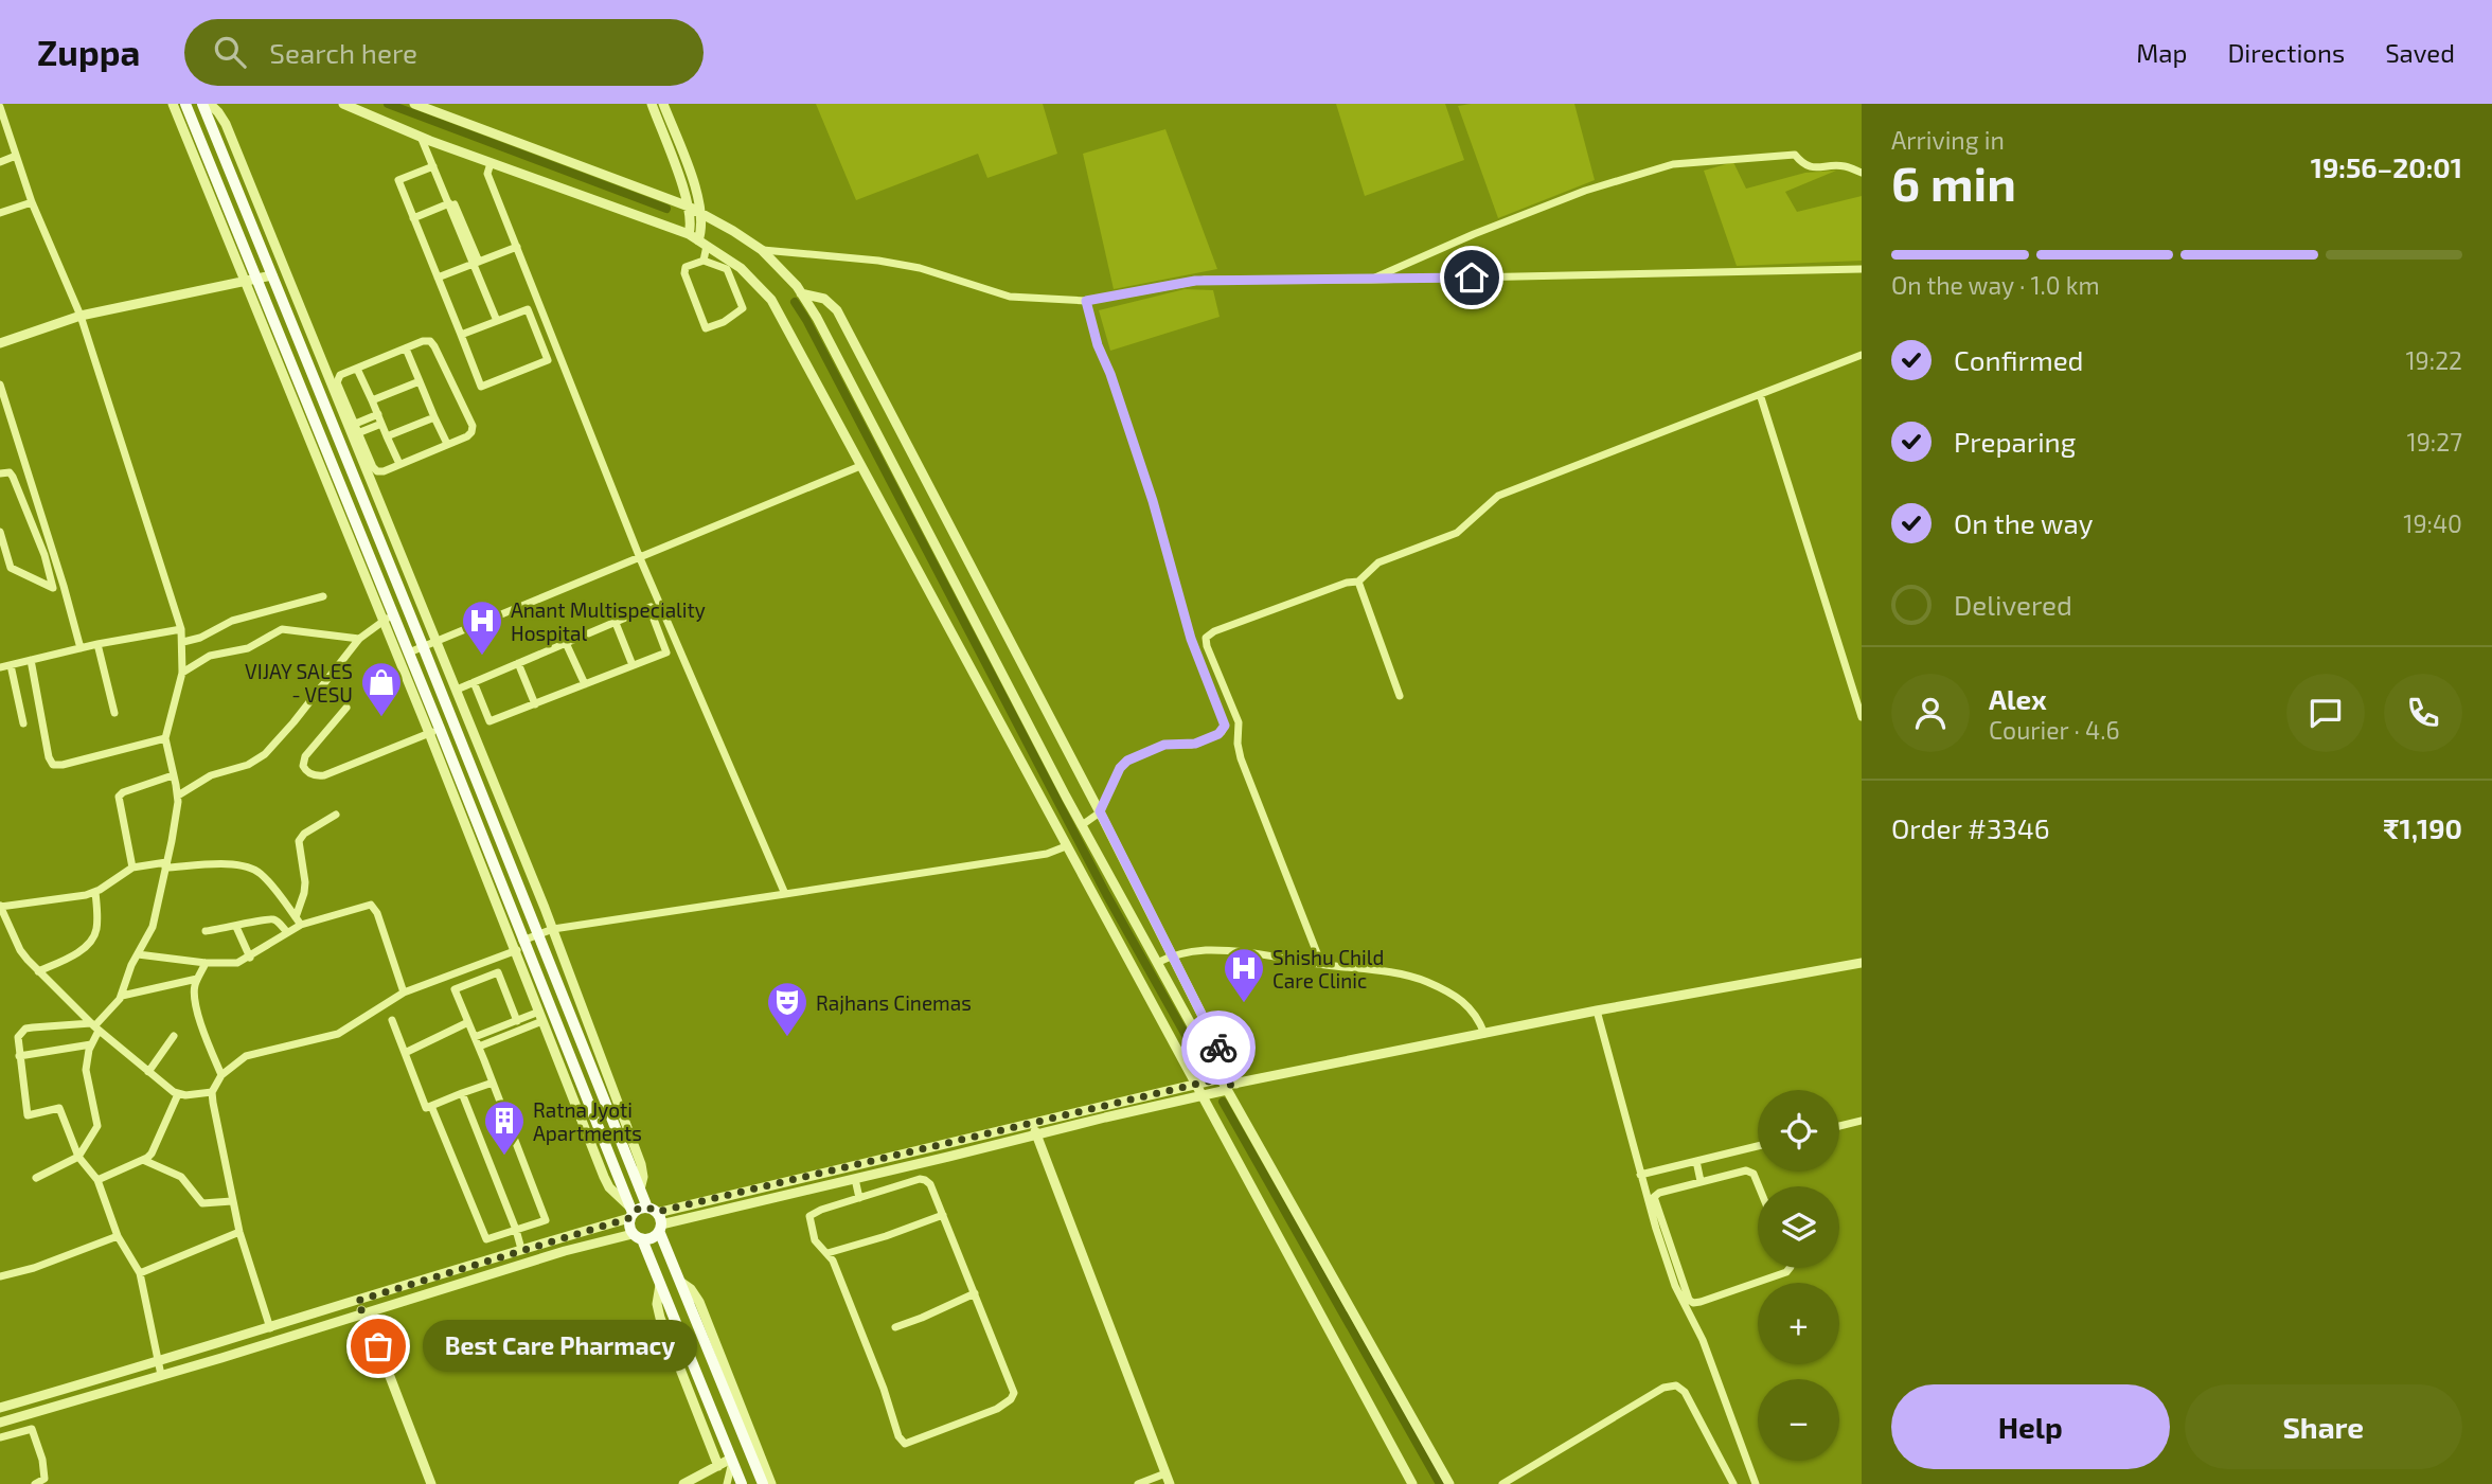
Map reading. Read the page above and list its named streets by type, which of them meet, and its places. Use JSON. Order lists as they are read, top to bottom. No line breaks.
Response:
{"places":{"hospital":["Anant Multispeciality Hospital","Shishu Child Care Clinic"],"shop":["VIJAY SALES - VESU"],"theatre":["Rajhans Cinemas"],"building":["Ratna Jyoti Apartments"],"other":["Best Care Pharmacy"]},"page":{"header":"Zuppa","search":"Search here","nav":["Map","Directions","Saved"],"heading":["6 min","Arriving in","19:56–20:01"],"panel":["Alex","Courier · 4.6","Order #3346","₹1,190"],"bar":"On the way · 1.0 km","list":[["Confirmed","19:22"],["Preparing","19:27"],["On the way","19:40"],"Delivered"],"map_buttons":["+","−"],"bubble":"Best Care Pharmacy","buttons":["Help","Share"]}}
